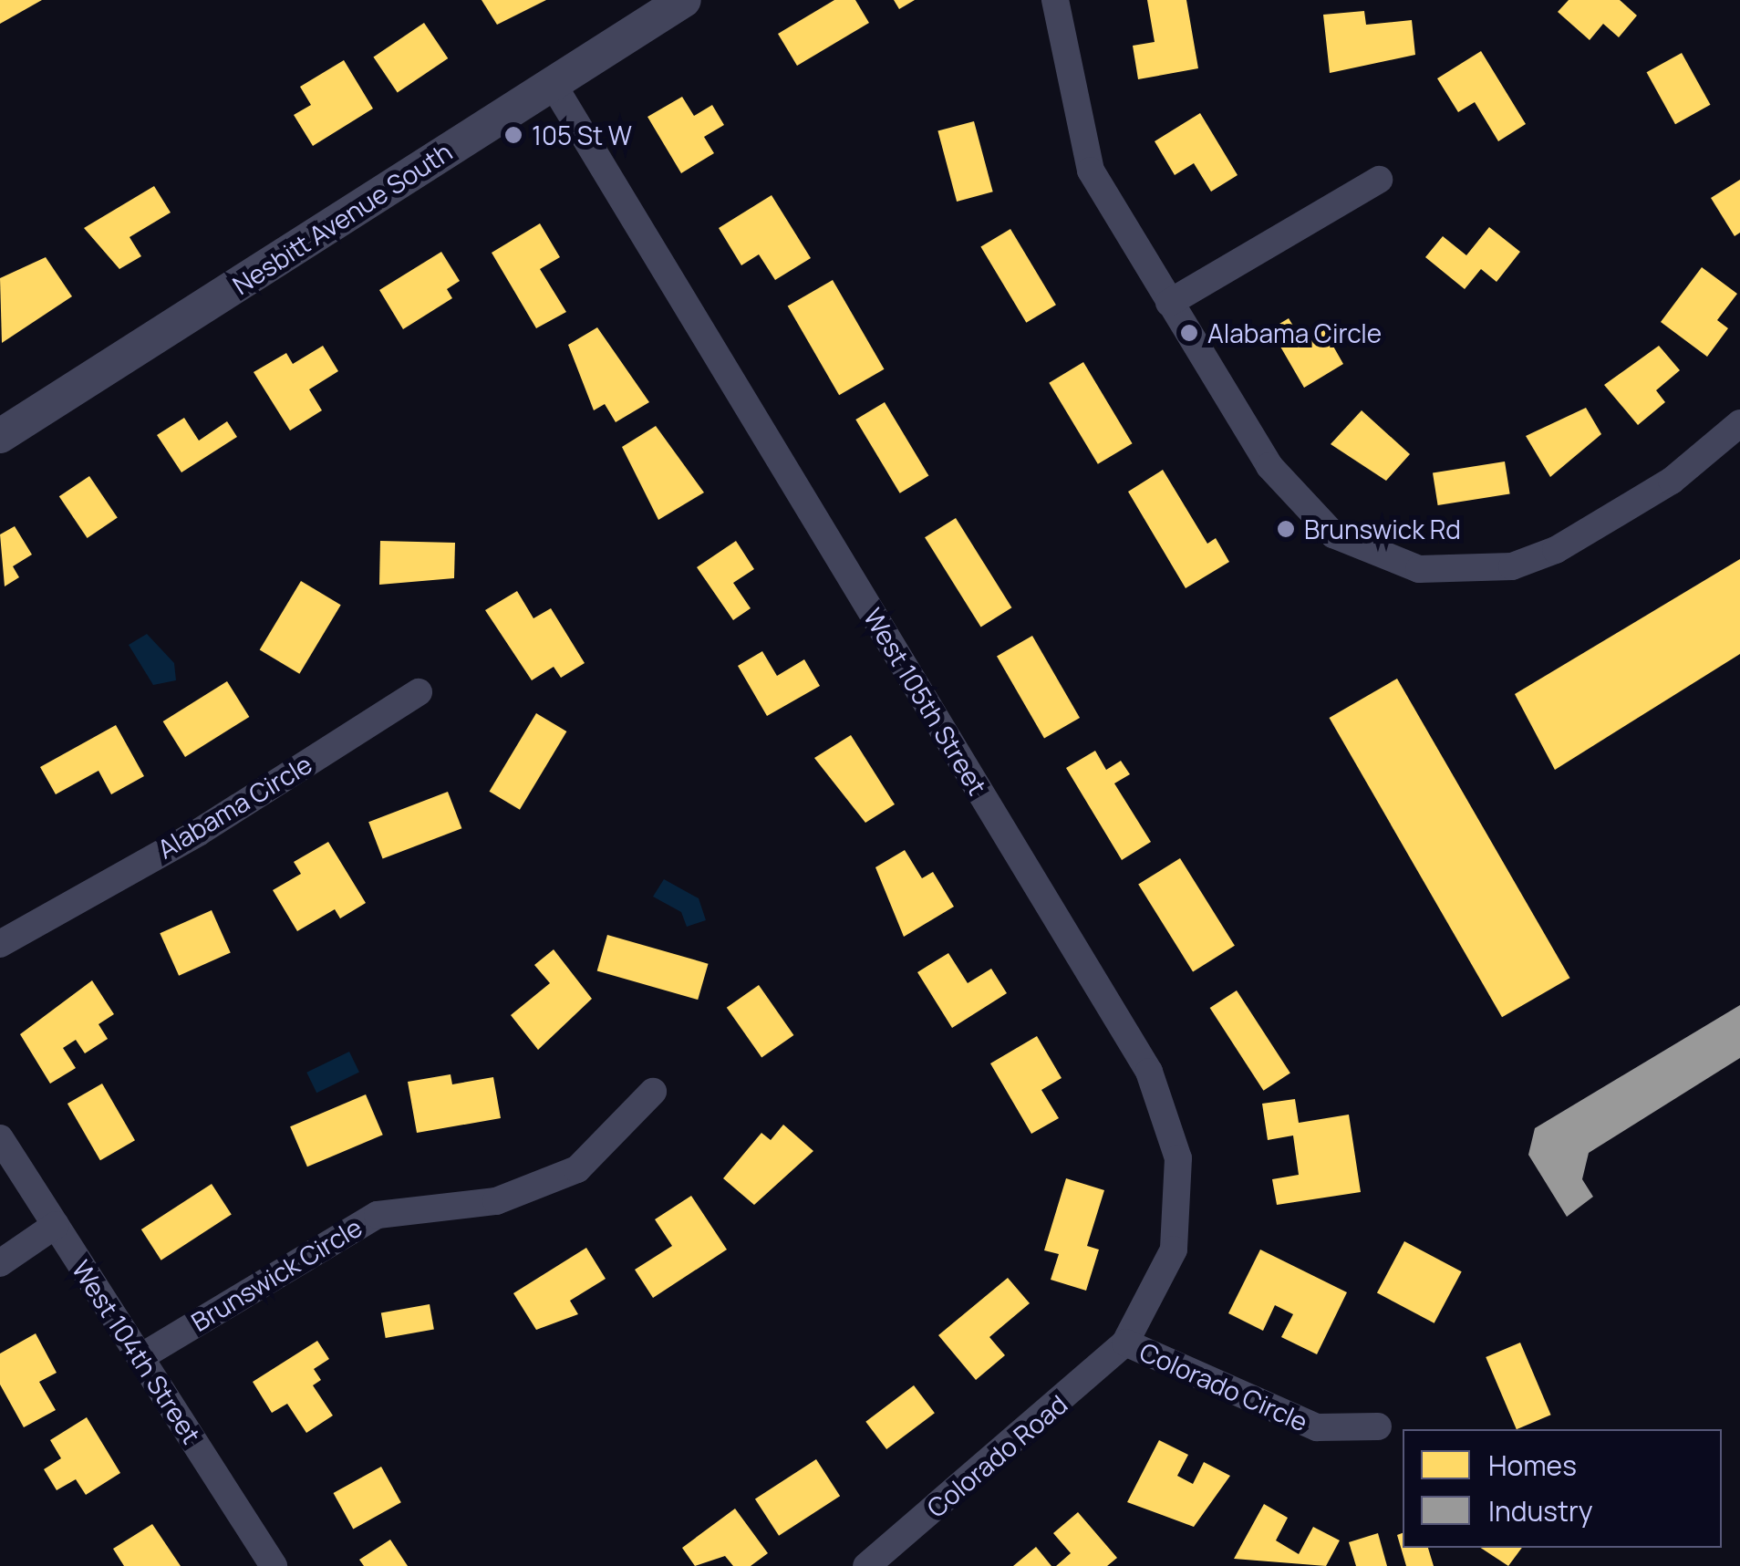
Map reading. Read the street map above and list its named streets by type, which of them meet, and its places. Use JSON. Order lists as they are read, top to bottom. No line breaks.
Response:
{"streets":{"street":["Nesbitt Avenue South","West 105th Street","Alabama Circle","Brunswick Circle","West 104th Street","Colorado Circle","Colorado Road"]},"crossings":[["Nesbitt Avenue South","West 105th Street"],["West 105th Street","Colorado Circle"],["West 105th Street","Colorado Road"],["Brunswick Circle","West 104th Street"],["Colorado Circle","Colorado Road"]],"places":["105 St W","Alabama Circle","Brunswick Rd"],"legend":["Homes","Industry"]}
